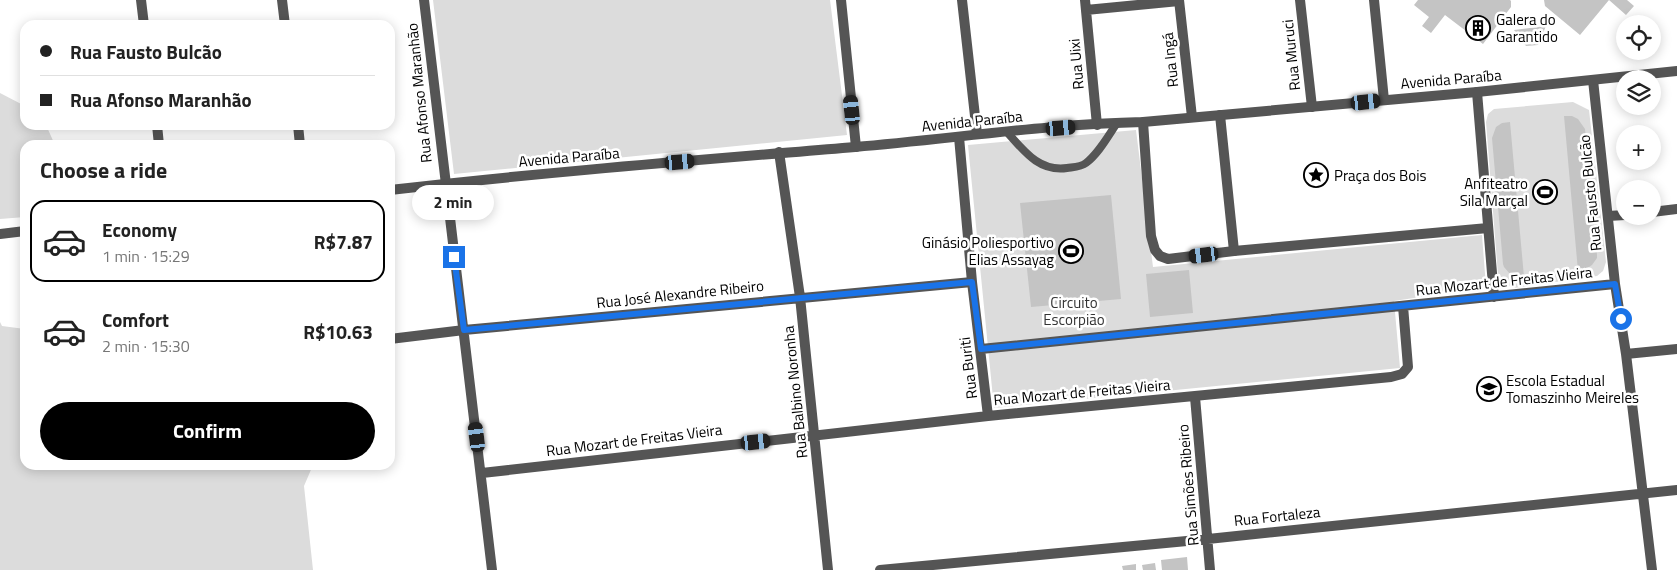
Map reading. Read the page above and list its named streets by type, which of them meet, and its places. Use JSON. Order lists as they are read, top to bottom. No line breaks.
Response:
{"streets":{"street":["Rua Muruci","Rua Ingá","Rua Uixi","Avenida Paraíba","Rua Afonso Maranhão","Rua Fausto Bulcão","Rua Mozart de Freitas Vieira","Rua José Alexandre Ribeiro","Rua Buriti","Rua Balbino Noronha","Rua Simões Ribeiro","Rua Fortaleza"]},"crossings":[["Rua Muruci","Avenida Paraíba"],["Rua Ingá","Avenida Paraíba"],["Rua Uixi","Avenida Paraíba"],["Avenida Paraíba","Rua Afonso Maranhão"],["Avenida Paraíba","Rua Fausto Bulcão"],["Avenida Paraíba","Rua Buriti"],["Avenida Paraíba","Rua Balbino Noronha"],["Rua Afonso Maranhão","Rua Mozart de Freitas Vieira"],["Rua Afonso Maranhão","Rua José Alexandre Ribeiro"],["Rua Fausto Bulcão","Rua Mozart de Freitas Vieira"],["Rua Fausto Bulcão","Rua Fortaleza"],["Rua Mozart de Freitas Vieira","Rua Buriti"],["Rua Mozart de Freitas Vieira","Rua Balbino Noronha"],["Rua Mozart de Freitas Vieira","Rua Simões Ribeiro"],["Rua José Alexandre Ribeiro","Rua Buriti"],["Rua José Alexandre Ribeiro","Rua Balbino Noronha"],["Rua Simões Ribeiro","Rua Fortaleza"]],"parks":["Circuito Escorpião"],"places":{"building":["Galera do Garantido"],"place":["Praça dos Bois"],"sports":["Anfiteatro Sila Marçal","Ginásio Poliesportivo Elias Assayag"],"school or university":["Escola Estadual Tomaszinho Meireles"]},"page":{"map_buttons":["+","−"],"banner":["Rua Fausto Bulcão","Rua Afonso Maranhão"],"heading":"Choose a ride","bubble":"2 min","list":[{"name":"Economy","note":"1 min · 15:29","value":"R$7.87"},{"name":"Comfort","note":"2 min · 15:30","value":"R$10.63"}],"buttons":"Confirm"}}
